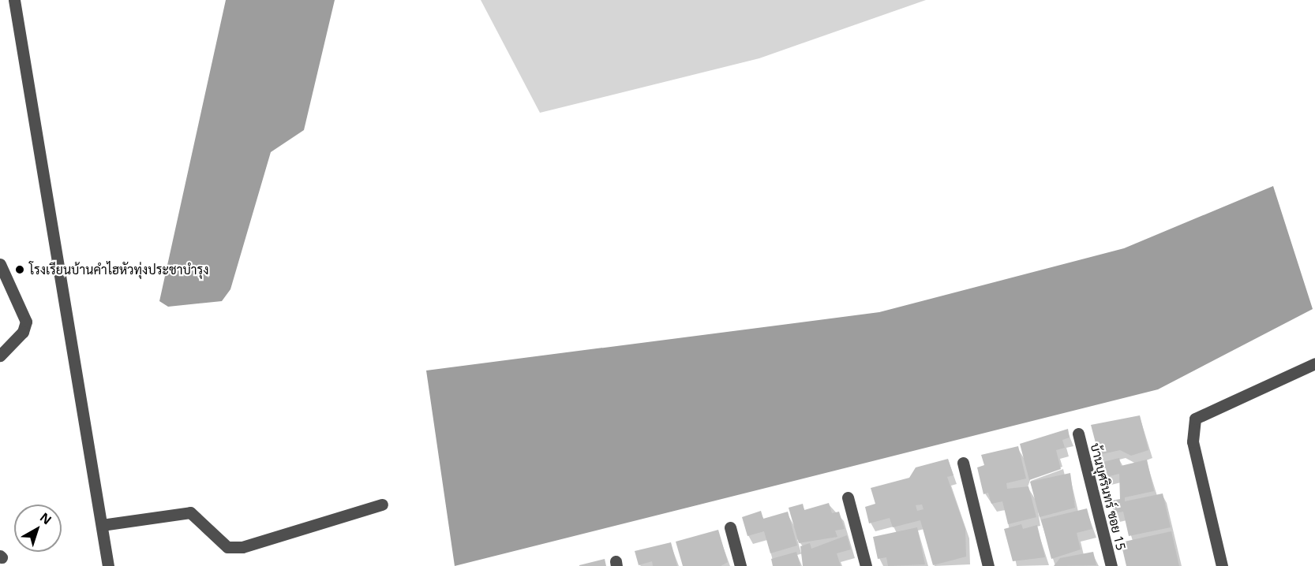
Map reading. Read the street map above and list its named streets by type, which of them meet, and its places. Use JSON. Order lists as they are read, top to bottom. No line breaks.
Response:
{"streets":{"street":["บ้านบุศรินทร์ ซอย 15"]},"places":["โรงเรียนบ้านคำไฮหัวทุ่งประชาบำรุง"],"north":"top right"}
